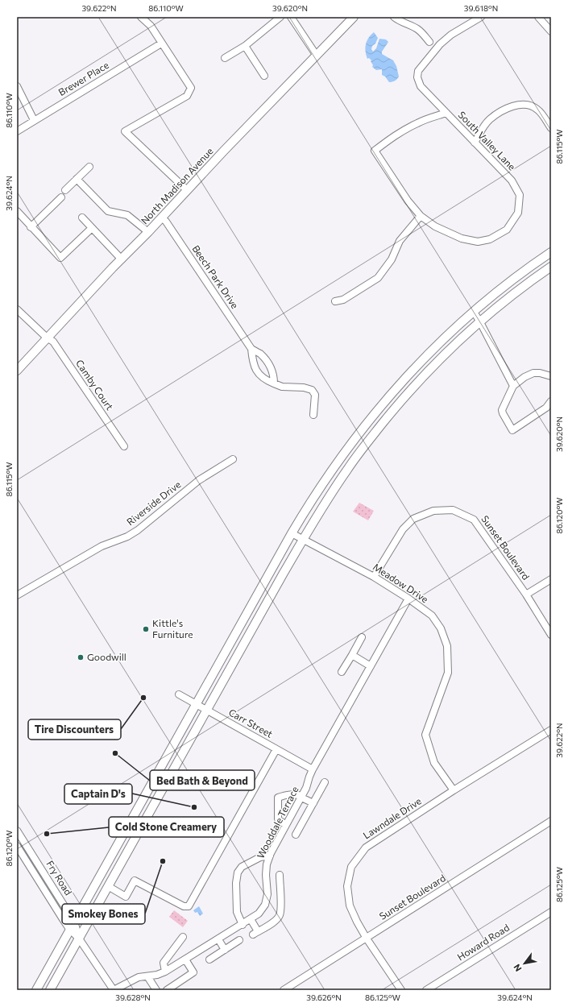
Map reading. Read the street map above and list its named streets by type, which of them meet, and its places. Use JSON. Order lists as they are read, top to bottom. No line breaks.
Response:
{"streets":{"main road":["North Madison Avenue"],"street":["Brewer Place","South Valley Lane","Beech Park Drive","Camby Court","Riverside Drive","Sunset Boulevard","Meadow Drive","Carr Street","Lawndale Drive","Wooddale Terrace","Fry Road","Howard Road"]},"crossings":[["North Madison Avenue","Beech Park Drive"],["North Madison Avenue","Camby Court"],["Sunset Boulevard","Meadow Drive"],["Sunset Boulevard","Lawndale Drive"],["Meadow Drive","Lawndale Drive"],["Meadow Drive","Wooddale Terrace"],["Carr Street","Wooddale Terrace"],["Wooddale Terrace","Fry Road"]],"places":["Kittle's Furniture","Goodwill","Tire Discounters","Bed Bath & Beyond","Captain D's","Cold Stone Creamery","Smokey Bones"],"north":"bottom left","coordinates":["39.622°N","86.110°W","39.620°N","39.618°N","86.115°W","39.624°N","86.120°W","86.125°W","39.628°N","39.626°N"]}
